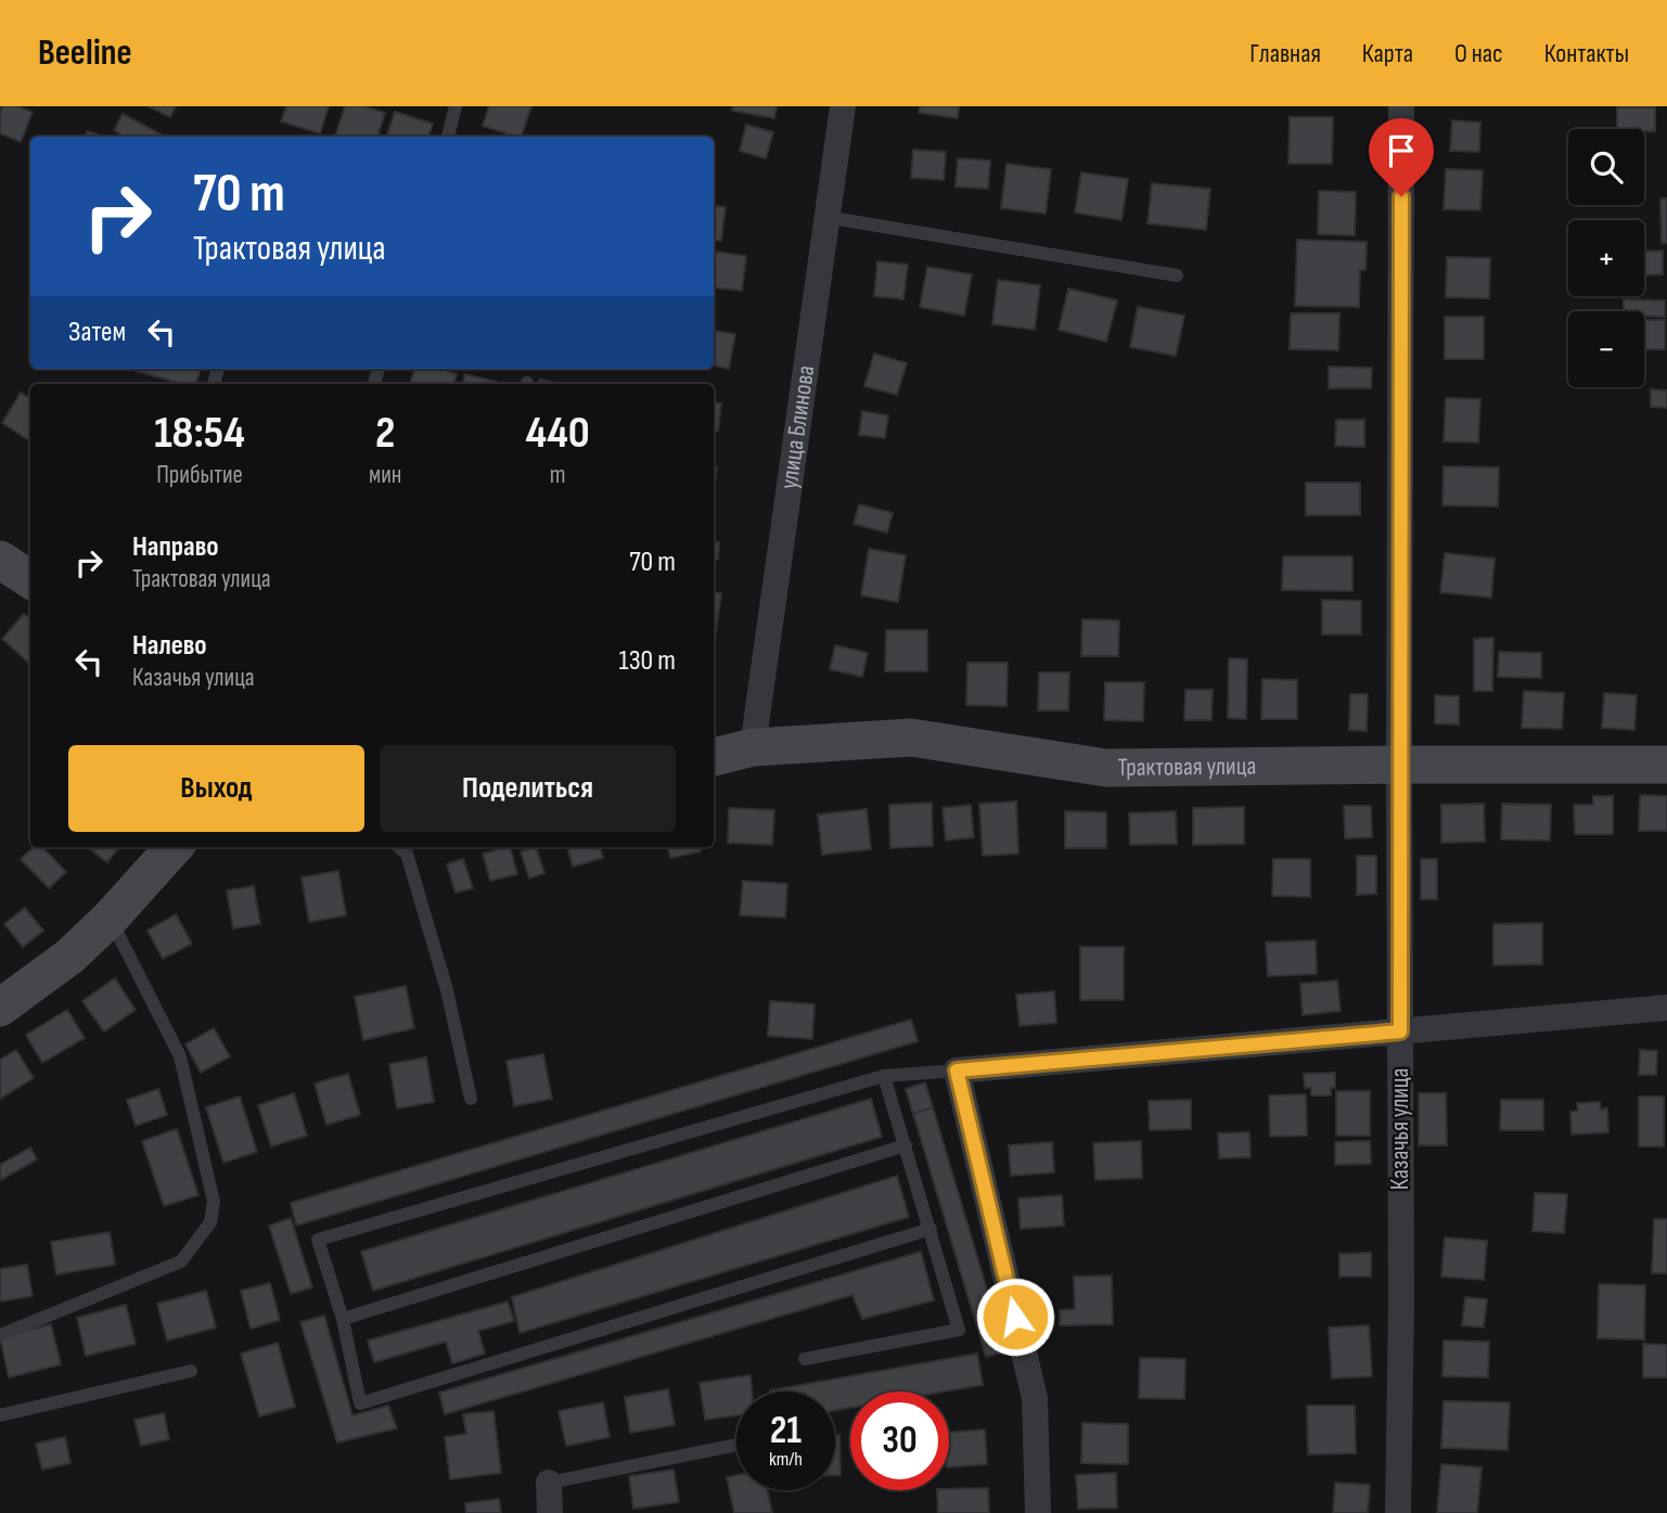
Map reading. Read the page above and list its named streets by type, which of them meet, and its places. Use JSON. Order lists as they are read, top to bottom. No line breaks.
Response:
{"streets":{"street":["улица Блинова","Трактовая улица","Казачья улица"]},"crossings":[["улица Блинова","Трактовая улица"],["Трактовая улица","Казачья улица"]],"page":{"header":"Beeline","nav":["Главная","Карта","О нас","Контакты"],"map_buttons":["+","−"],"turn":["70 m","Трактовая улица"],"then":"Затем","eta":["18:54","Прибытие","2","мин","440","m"],"list":[{"name":"Направо","note":"Трактовая улица","value":"70 m"},{"name":"Налево","note":"Казачья улица","value":"130 m"}],"buttons":["Выход","Поделиться"],"speed":"21 km/h","limit":"30"}}
